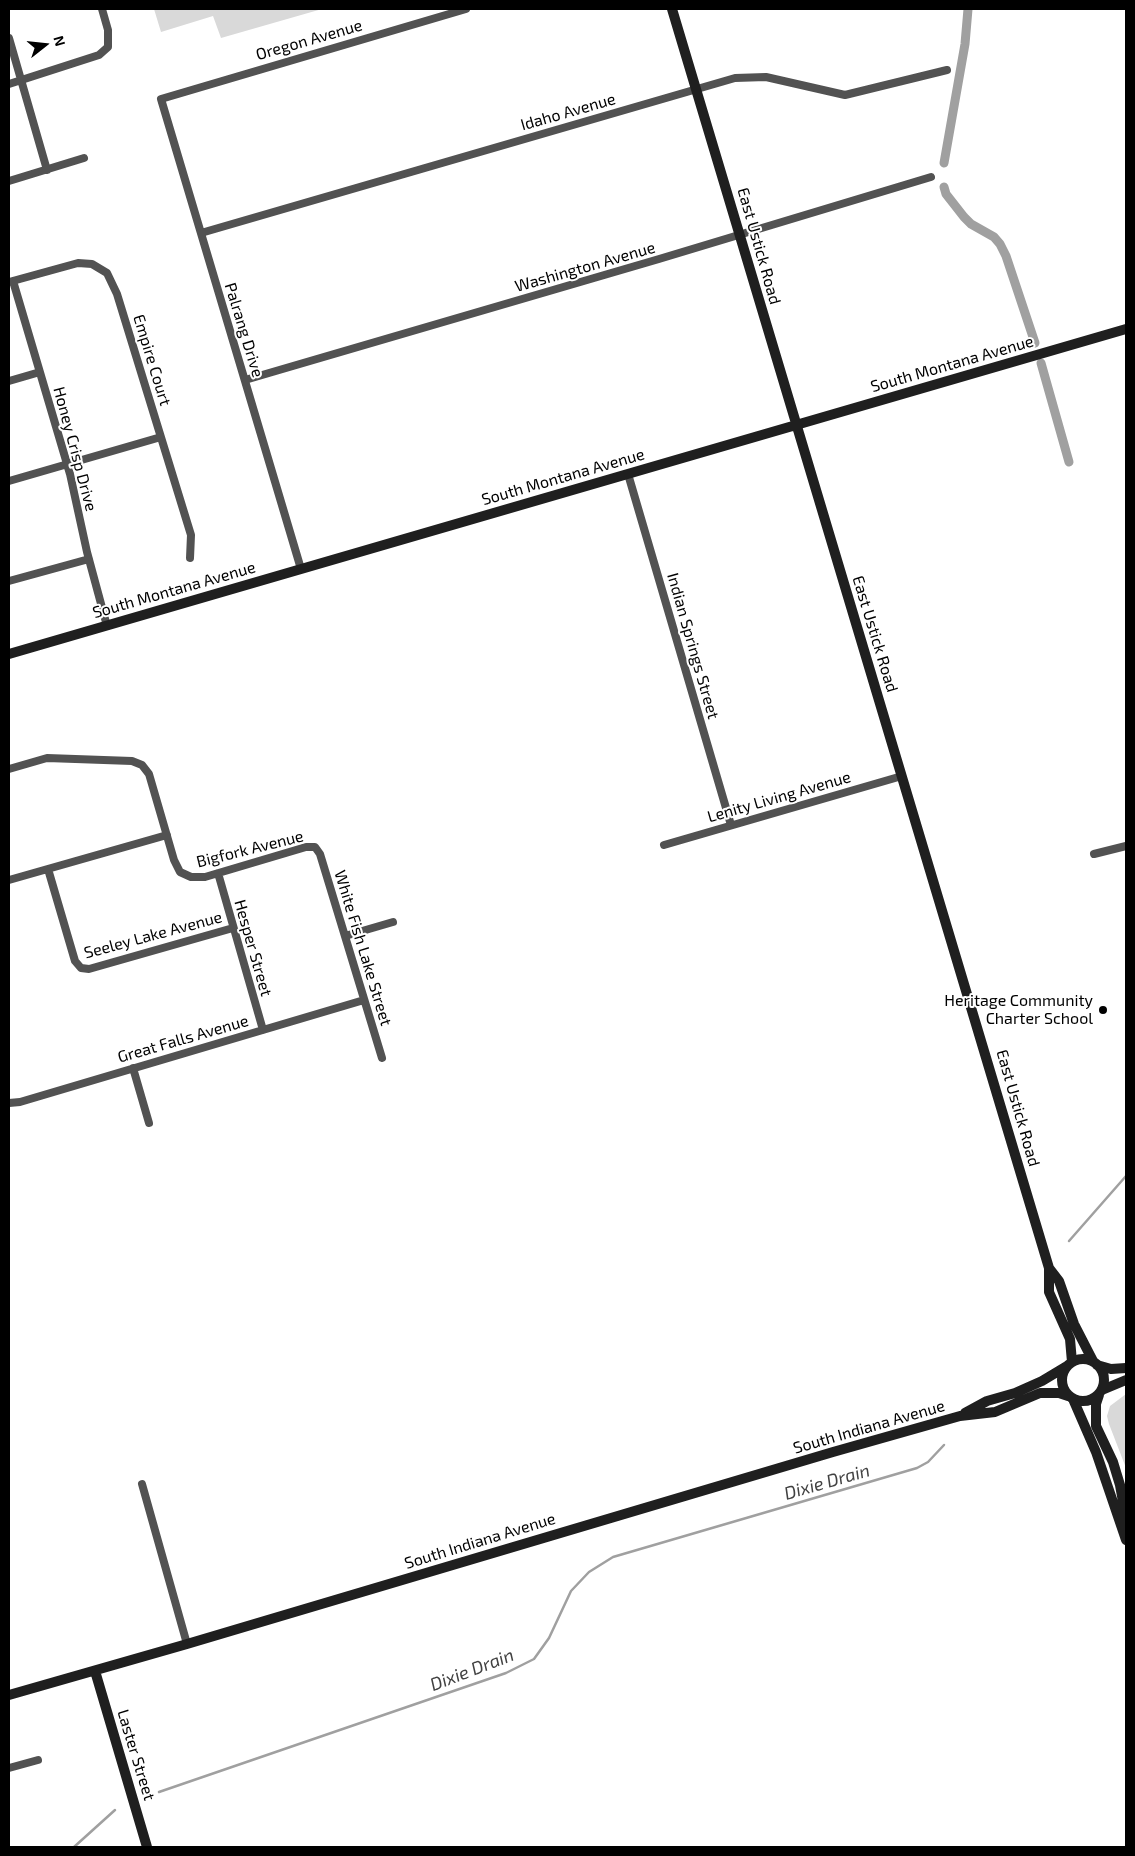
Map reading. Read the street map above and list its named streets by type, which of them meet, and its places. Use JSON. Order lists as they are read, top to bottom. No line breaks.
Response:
{"streets":{"main road":["East Ustick Road","South Montana Avenue","South Indiana Avenue","Laster Street"],"street":["Oregon Avenue","Idaho Avenue","Washington Avenue","Palrang Drive","Empire Court","Honey Crisp Drive","Indian Springs Street","Lenity Living Avenue","Bigfork Avenue","Seeley Lake Avenue","Hesper Street","White Fish Lake Street","Great Falls Avenue"]},"crossings":[["Oregon Avenue","Palrang Drive"],["Idaho Avenue","East Ustick Road"],["Idaho Avenue","Palrang Drive"],["East Ustick Road","Washington Avenue"],["East Ustick Road","South Montana Avenue"],["East Ustick Road","Lenity Living Avenue"],["East Ustick Road","South Indiana Avenue"],["Washington Avenue","Palrang Drive"],["Palrang Drive","South Montana Avenue"],["Empire Court","Honey Crisp Drive"],["South Montana Avenue","Honey Crisp Drive"],["South Montana Avenue","Indian Springs Street"],["Indian Springs Street","Lenity Living Avenue"],["Bigfork Avenue","Hesper Street"],["Bigfork Avenue","White Fish Lake Street"],["Seeley Lake Avenue","Hesper Street"],["Hesper Street","Great Falls Avenue"],["White Fish Lake Street","Great Falls Avenue"],["South Indiana Avenue","Laster Street"]],"water":["Dixie Drain"],"places":["Heritage Community Charter School"],"north":"right"}
